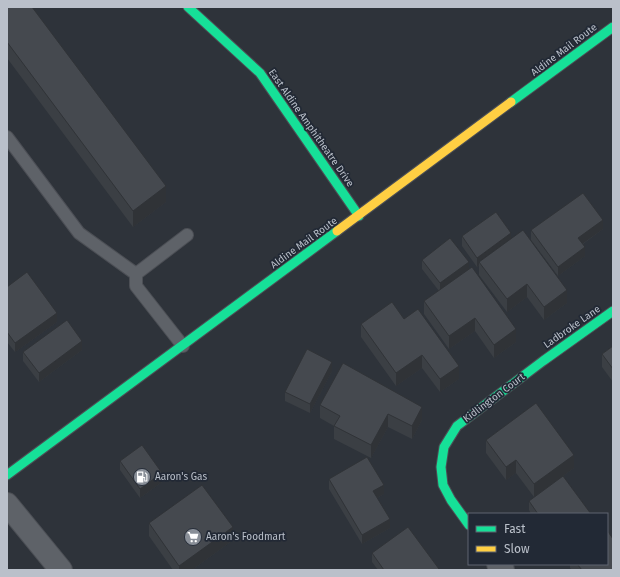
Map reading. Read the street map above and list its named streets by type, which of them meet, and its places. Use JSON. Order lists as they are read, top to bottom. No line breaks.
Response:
{"streets":{"main road":["Aldine Mail Route","East Aldine Amphitheatre Drive","Ladbroke Lane","Kidlington Court"]},"crossings":[["Aldine Mail Route","East Aldine Amphitheatre Drive"],["Ladbroke Lane","Kidlington Court"]],"places":{"fuel station":["Aaron's Gas"],"supermarket":["Aaron's Foodmart"]},"legend":["Fast","Slow"]}
